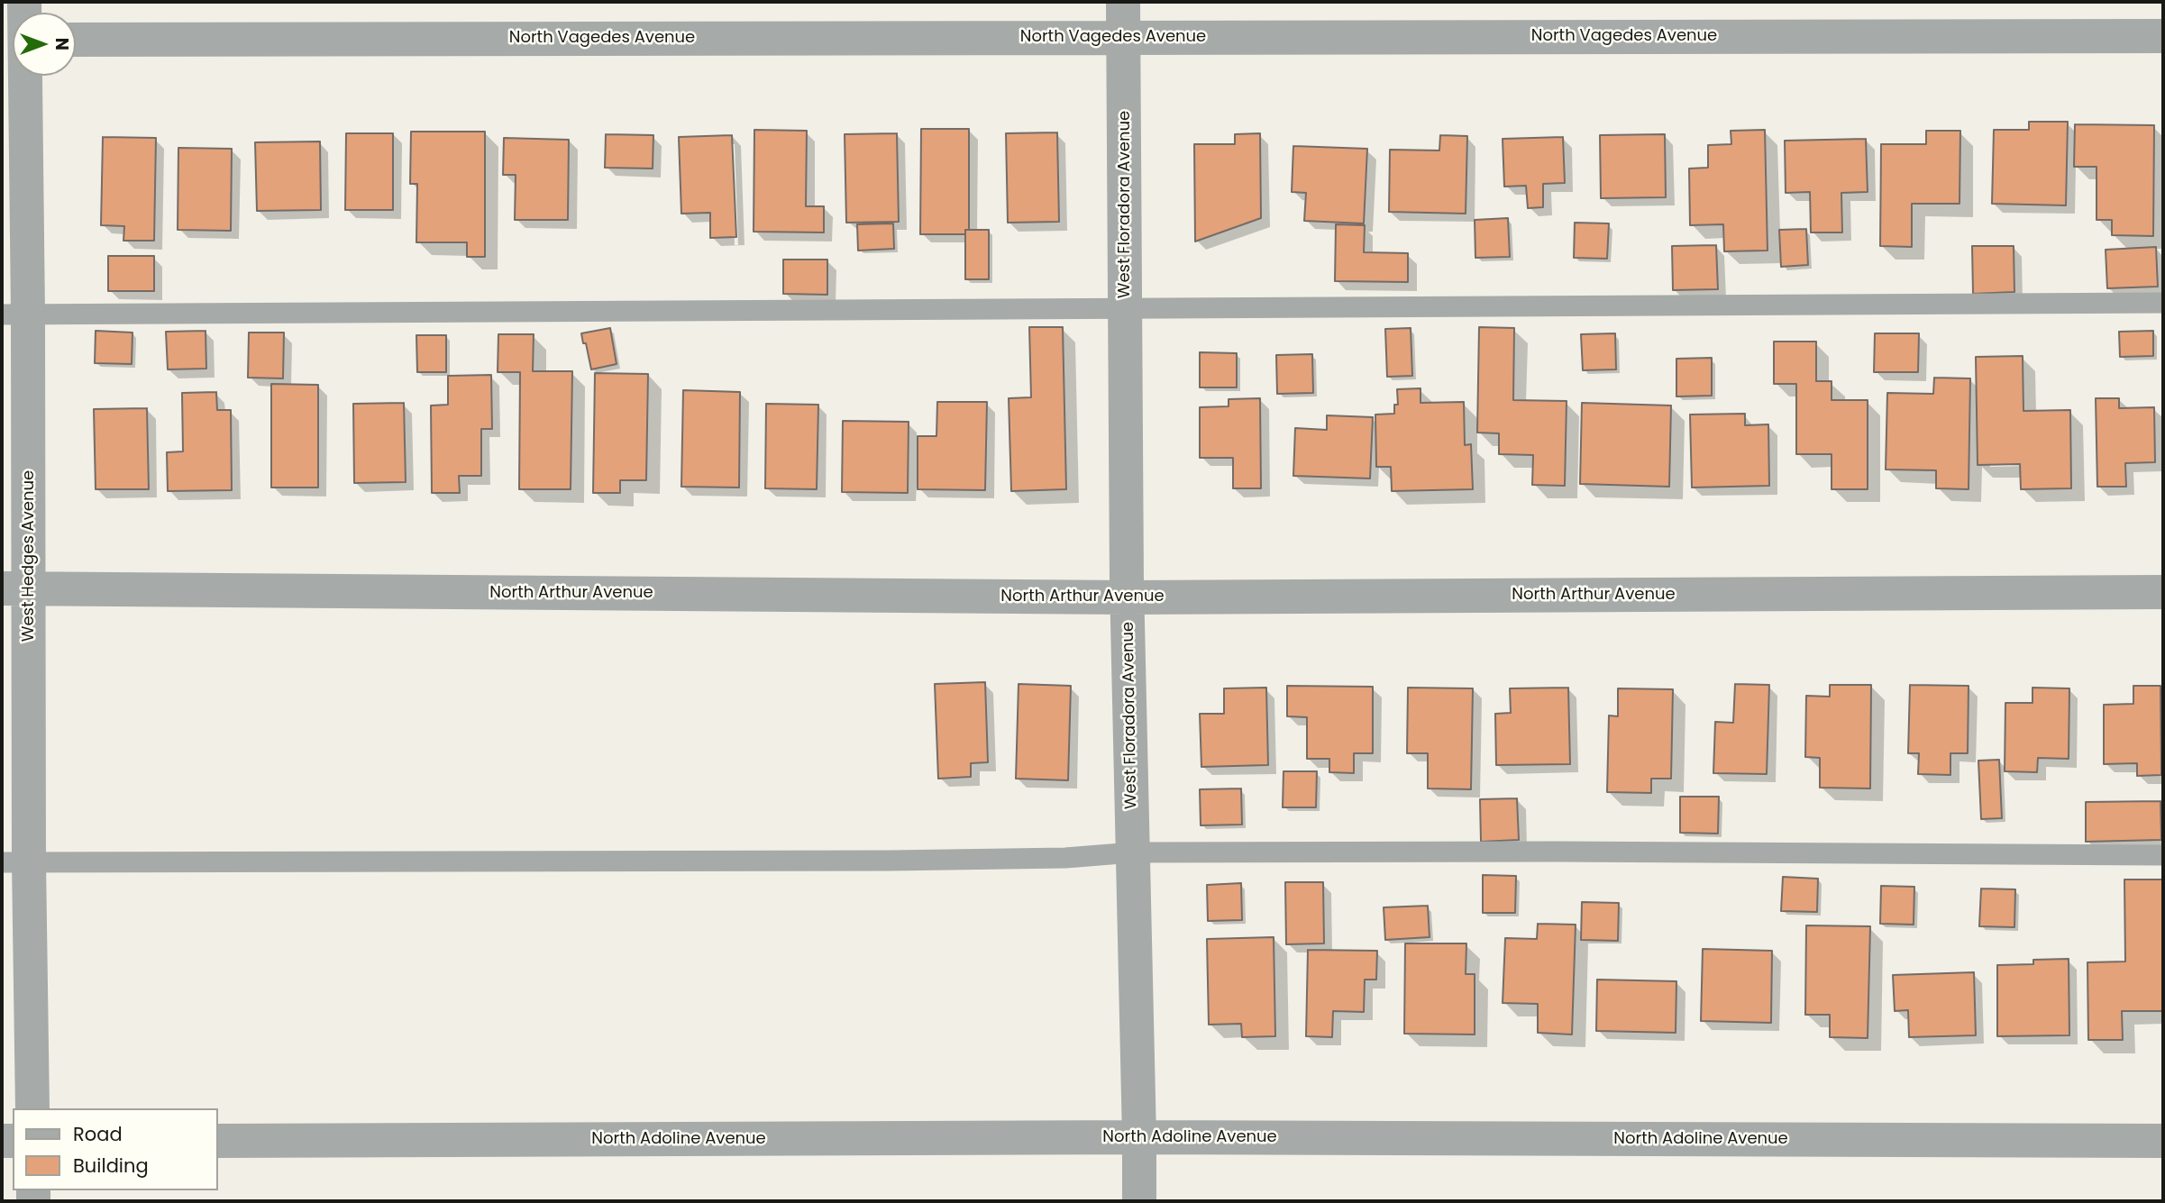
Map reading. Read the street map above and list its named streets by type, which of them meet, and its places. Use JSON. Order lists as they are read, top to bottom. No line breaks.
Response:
{"streets":{"street":["North Vagedes Avenue","West Floradora Avenue","West Hedges Avenue","North Arthur Avenue","North Adoline Avenue"]},"crossings":[["North Vagedes Avenue","West Floradora Avenue"],["West Floradora Avenue","North Arthur Avenue"],["West Floradora Avenue","North Adoline Avenue"],["West Hedges Avenue","North Arthur Avenue"]],"legend":["Road","Building"],"north":"right"}
